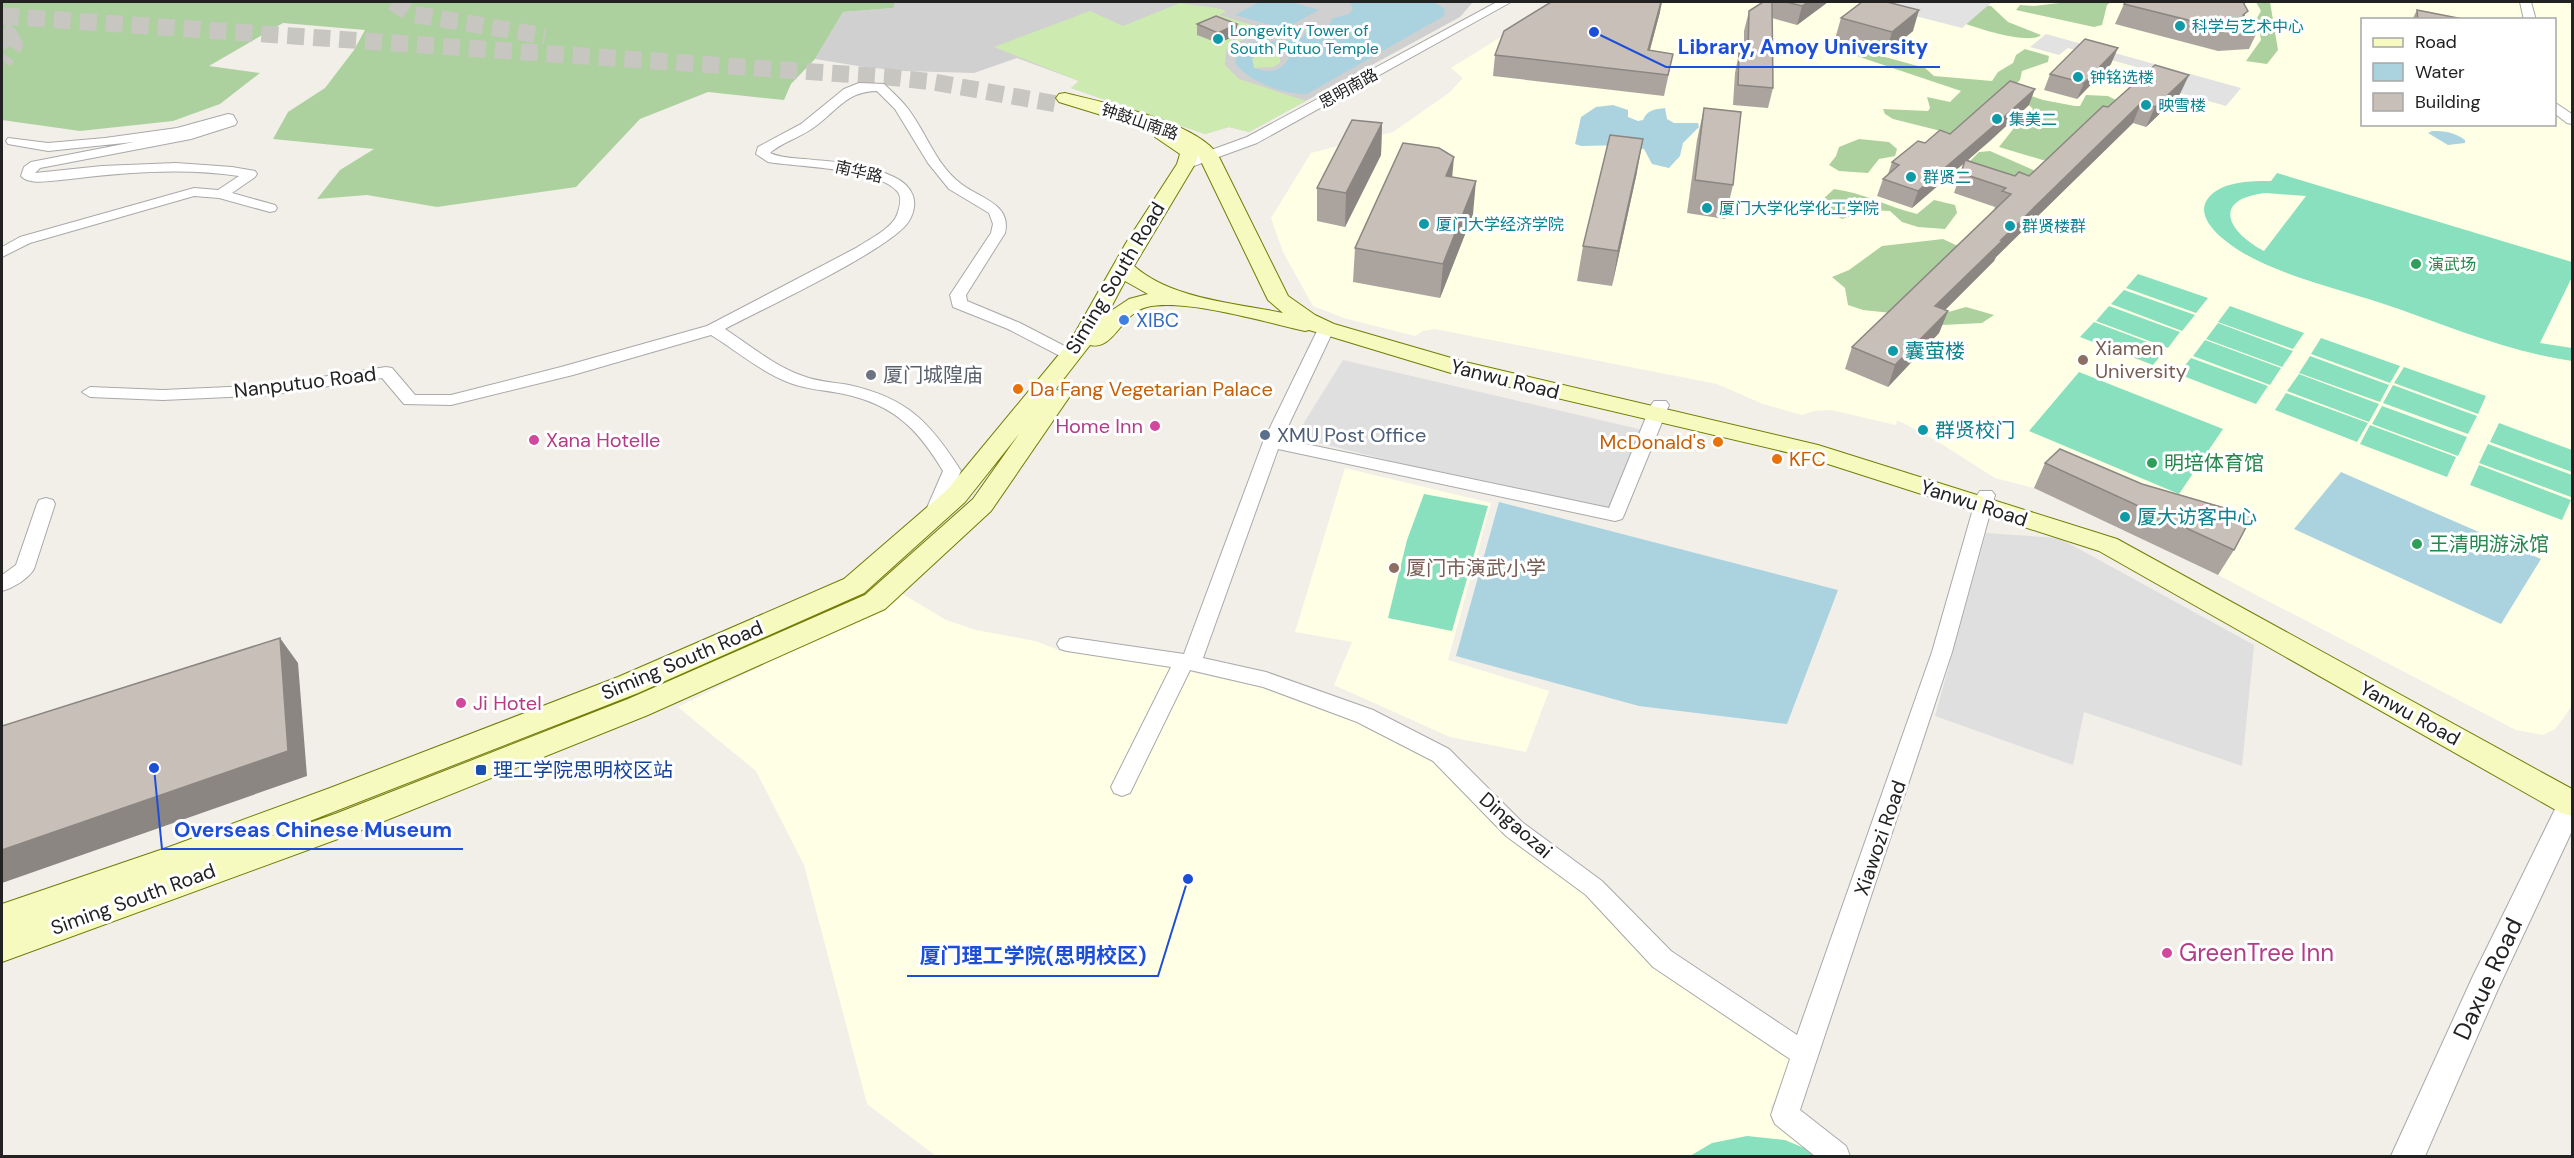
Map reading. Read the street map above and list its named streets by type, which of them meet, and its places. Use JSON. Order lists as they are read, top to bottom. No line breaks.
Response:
{"streets":{"main road":["钟鼓山南路","Siming South Road","Yanwu Road"],"street":["思明南路","南华路","Nanputuo Road","Dingaozai","Xiawozi Road","Daxue Road"]},"crossings":[["思明南路","钟鼓山南路"],["思明南路","Siming South Road"],["钟鼓山南路","Siming South Road"],["南华路","Siming South Road"],["南华路","Nanputuo Road"],["Siming South Road","Yanwu Road"],["Yanwu Road","Xiawozi Road"],["Yanwu Road","Daxue Road"],["Dingaozai","Xiawozi Road"]],"places":{"other":["科学与艺术中心","Library, Amoy University","Longevity Tower of South Putuo Temple","钟铭选楼","映雪楼","集美二","群贤二","厦门大学化学化工学院","厦门大学经济学院","群贤楼群","演武场","XIBC","囊萤楼","Xiamen University","厦门城隍庙","Da Fang Vegetarian Palace","Home Inn","群贤校门","XMU Post Office","Xana Hotelle","McDonald's","KFC","明培体育馆","厦大访客中心","王清明游泳馆","厦门市演武小学","Ji Hotel","Overseas Chinese Museum","厦门理工学院(思明校区)","GreenTree Inn"],"transit":["理工学院思明校区站"]},"legend":["Road","Water","Building"]}
